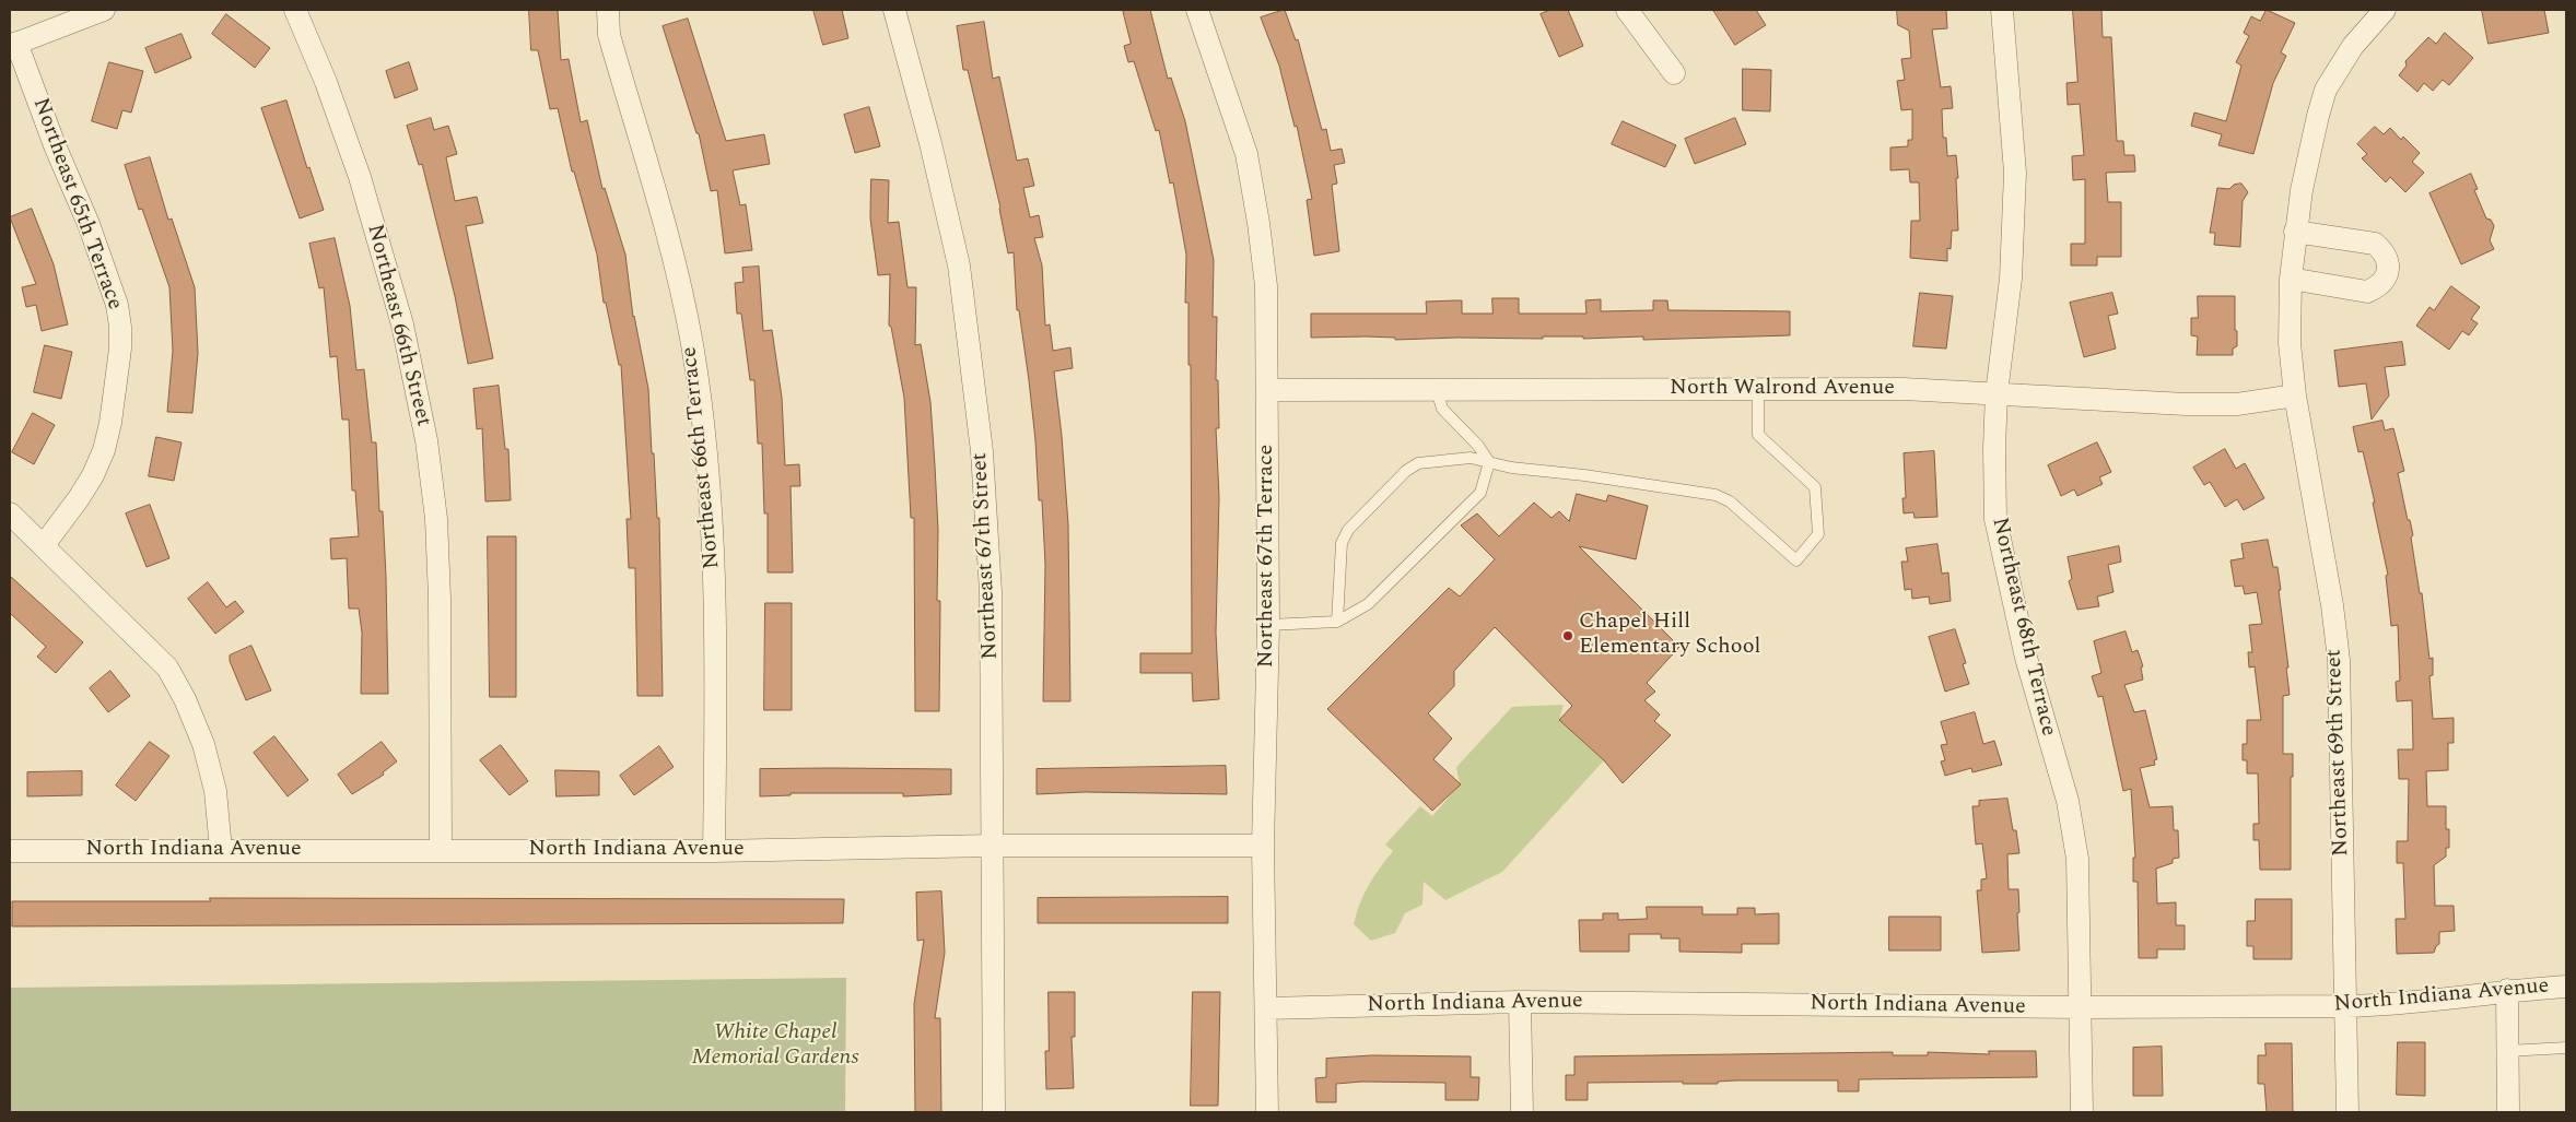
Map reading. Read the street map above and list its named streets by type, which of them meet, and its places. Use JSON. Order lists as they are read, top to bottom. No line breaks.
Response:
{"streets":{"street":["Northeast 65th Terrace","Northeast 66th Street","North Walrond Avenue","Northeast 66th Terrace","Northeast 67th Street","Northeast 67th Terrace","Northeast 68th Terrace","Northeast 69th Street","North Indiana Avenue"]},"crossings":[["Northeast 66th Street","North Indiana Avenue"],["North Walrond Avenue","Northeast 67th Terrace"],["North Walrond Avenue","Northeast 68th Terrace"],["North Walrond Avenue","Northeast 69th Street"],["Northeast 66th Terrace","North Indiana Avenue"],["Northeast 67th Street","North Indiana Avenue"],["Northeast 67th Terrace","North Indiana Avenue"],["Northeast 68th Terrace","North Indiana Avenue"],["Northeast 69th Street","North Indiana Avenue"]],"parks":["White Chapel Memorial Gardens"],"places":["Chapel Hill Elementary School"]}
